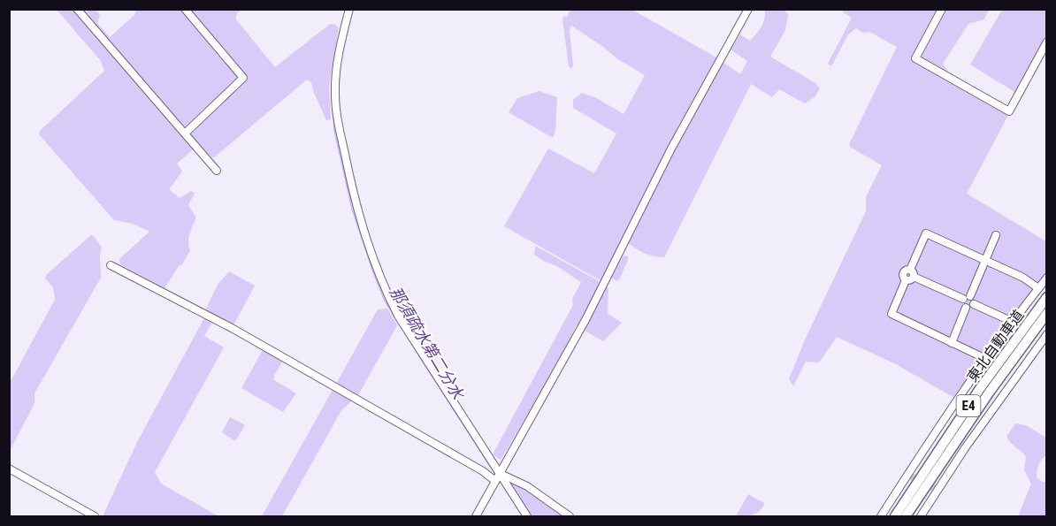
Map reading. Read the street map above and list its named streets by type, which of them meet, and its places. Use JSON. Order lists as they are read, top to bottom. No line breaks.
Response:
{"streets":{"highway":["東北自動車道","E4"]},"water":["那須疏水第二分水"]}
